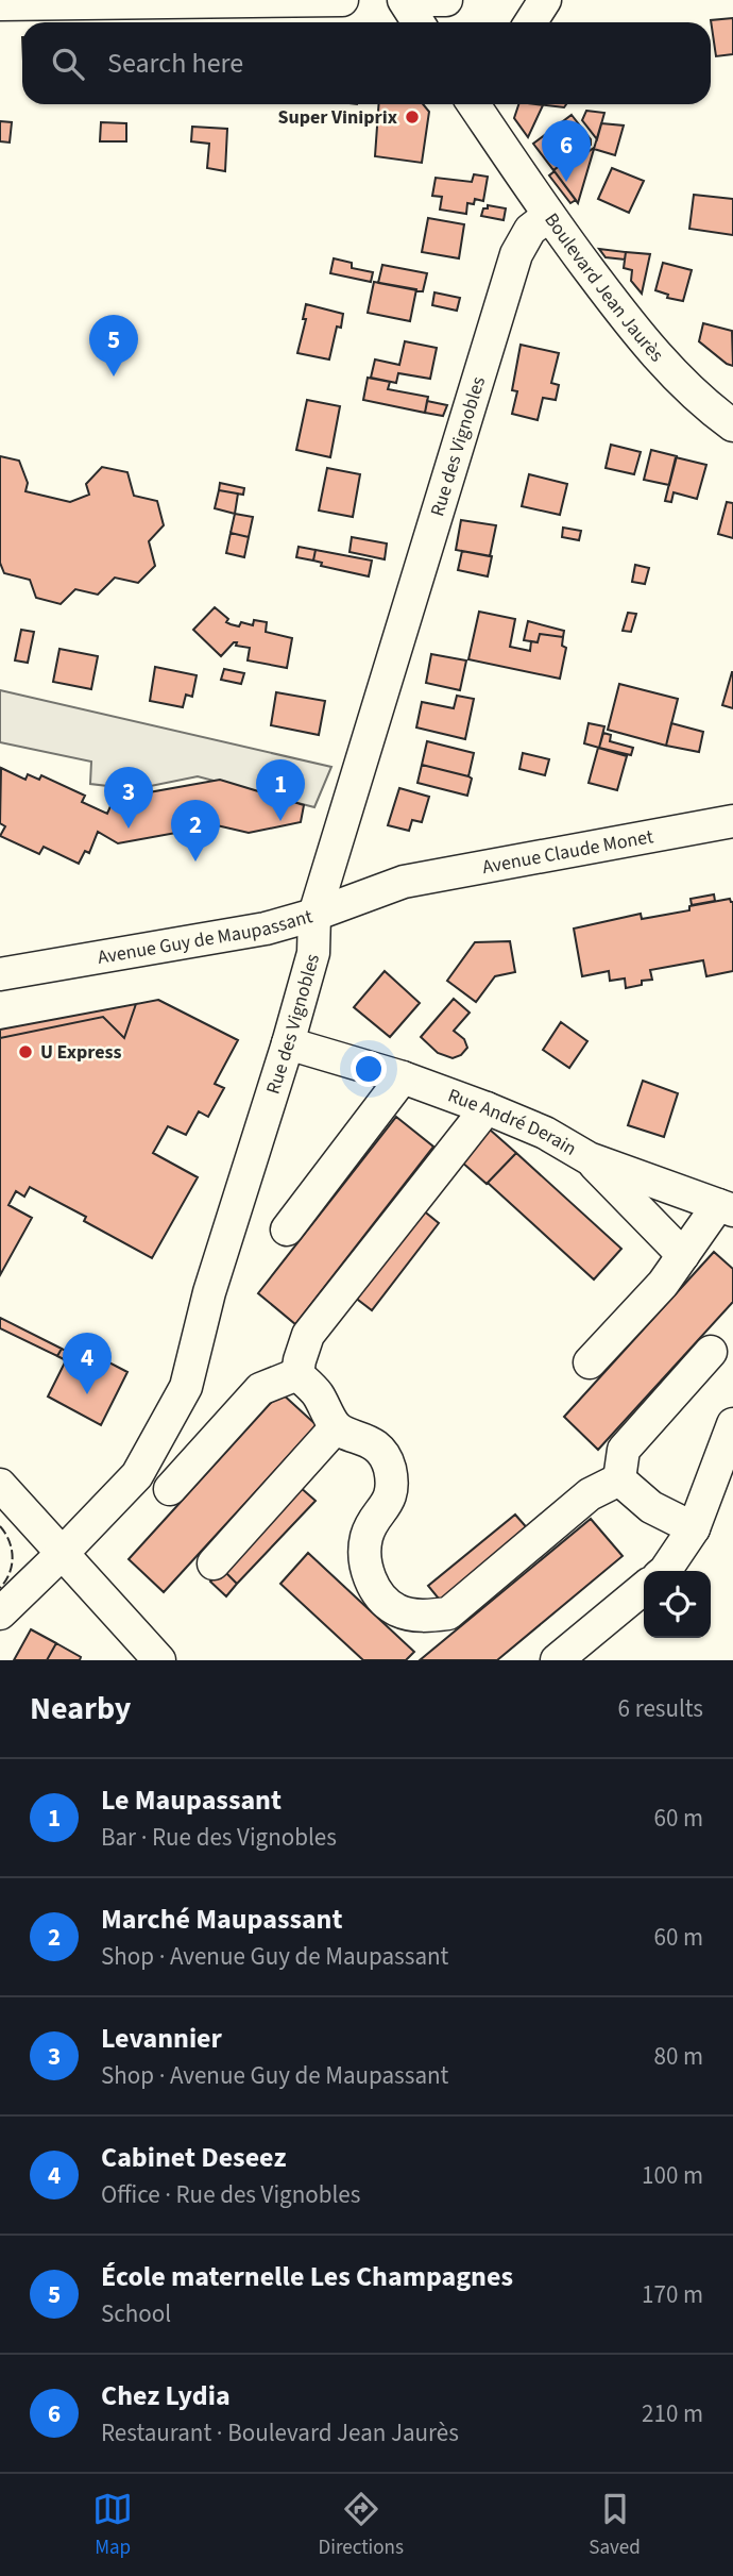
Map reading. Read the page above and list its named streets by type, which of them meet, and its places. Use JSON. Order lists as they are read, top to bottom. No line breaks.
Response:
{"streets":{"street":["Boulevard Jean Jaurès","Rue des Vignobles","Avenue Claude Monet","Avenue Guy de Maupassant","Rue André Derain"]},"crossings":[["Boulevard Jean Jaurès","Rue des Vignobles"],["Rue des Vignobles","Avenue Guy de Maupassant"],["Rue des Vignobles","Rue André Derain"],["Avenue Claude Monet","Avenue Guy de Maupassant"]],"places":["Super Viniprix","U Express"],"page":{"search":"Search here","pins":["6","5","1","3","2","4"],"heading":["Nearby","6 results"],"list":[{"mark":"1","name":"Le Maupassant","note":"Bar · Rue des Vignobles","value":"60 m"},{"mark":"2","name":"Marché Maupassant","note":"Shop · Avenue Guy de Maupassant","value":"60 m"},{"mark":"3","name":"Levannier","note":"Shop · Avenue Guy de Maupassant","value":"80 m"},{"mark":"4","name":"Cabinet Deseez","note":"Office · Rue des Vignobles","value":"100 m"},{"mark":"5","name":"École maternelle Les Champagnes","note":"School","value":"170 m"},{"mark":"6","name":"Chez Lydia","note":"Restaurant · Boulevard Jean Jaurès","value":"210 m"}],"nav":["Map","Directions","Saved"]}}
